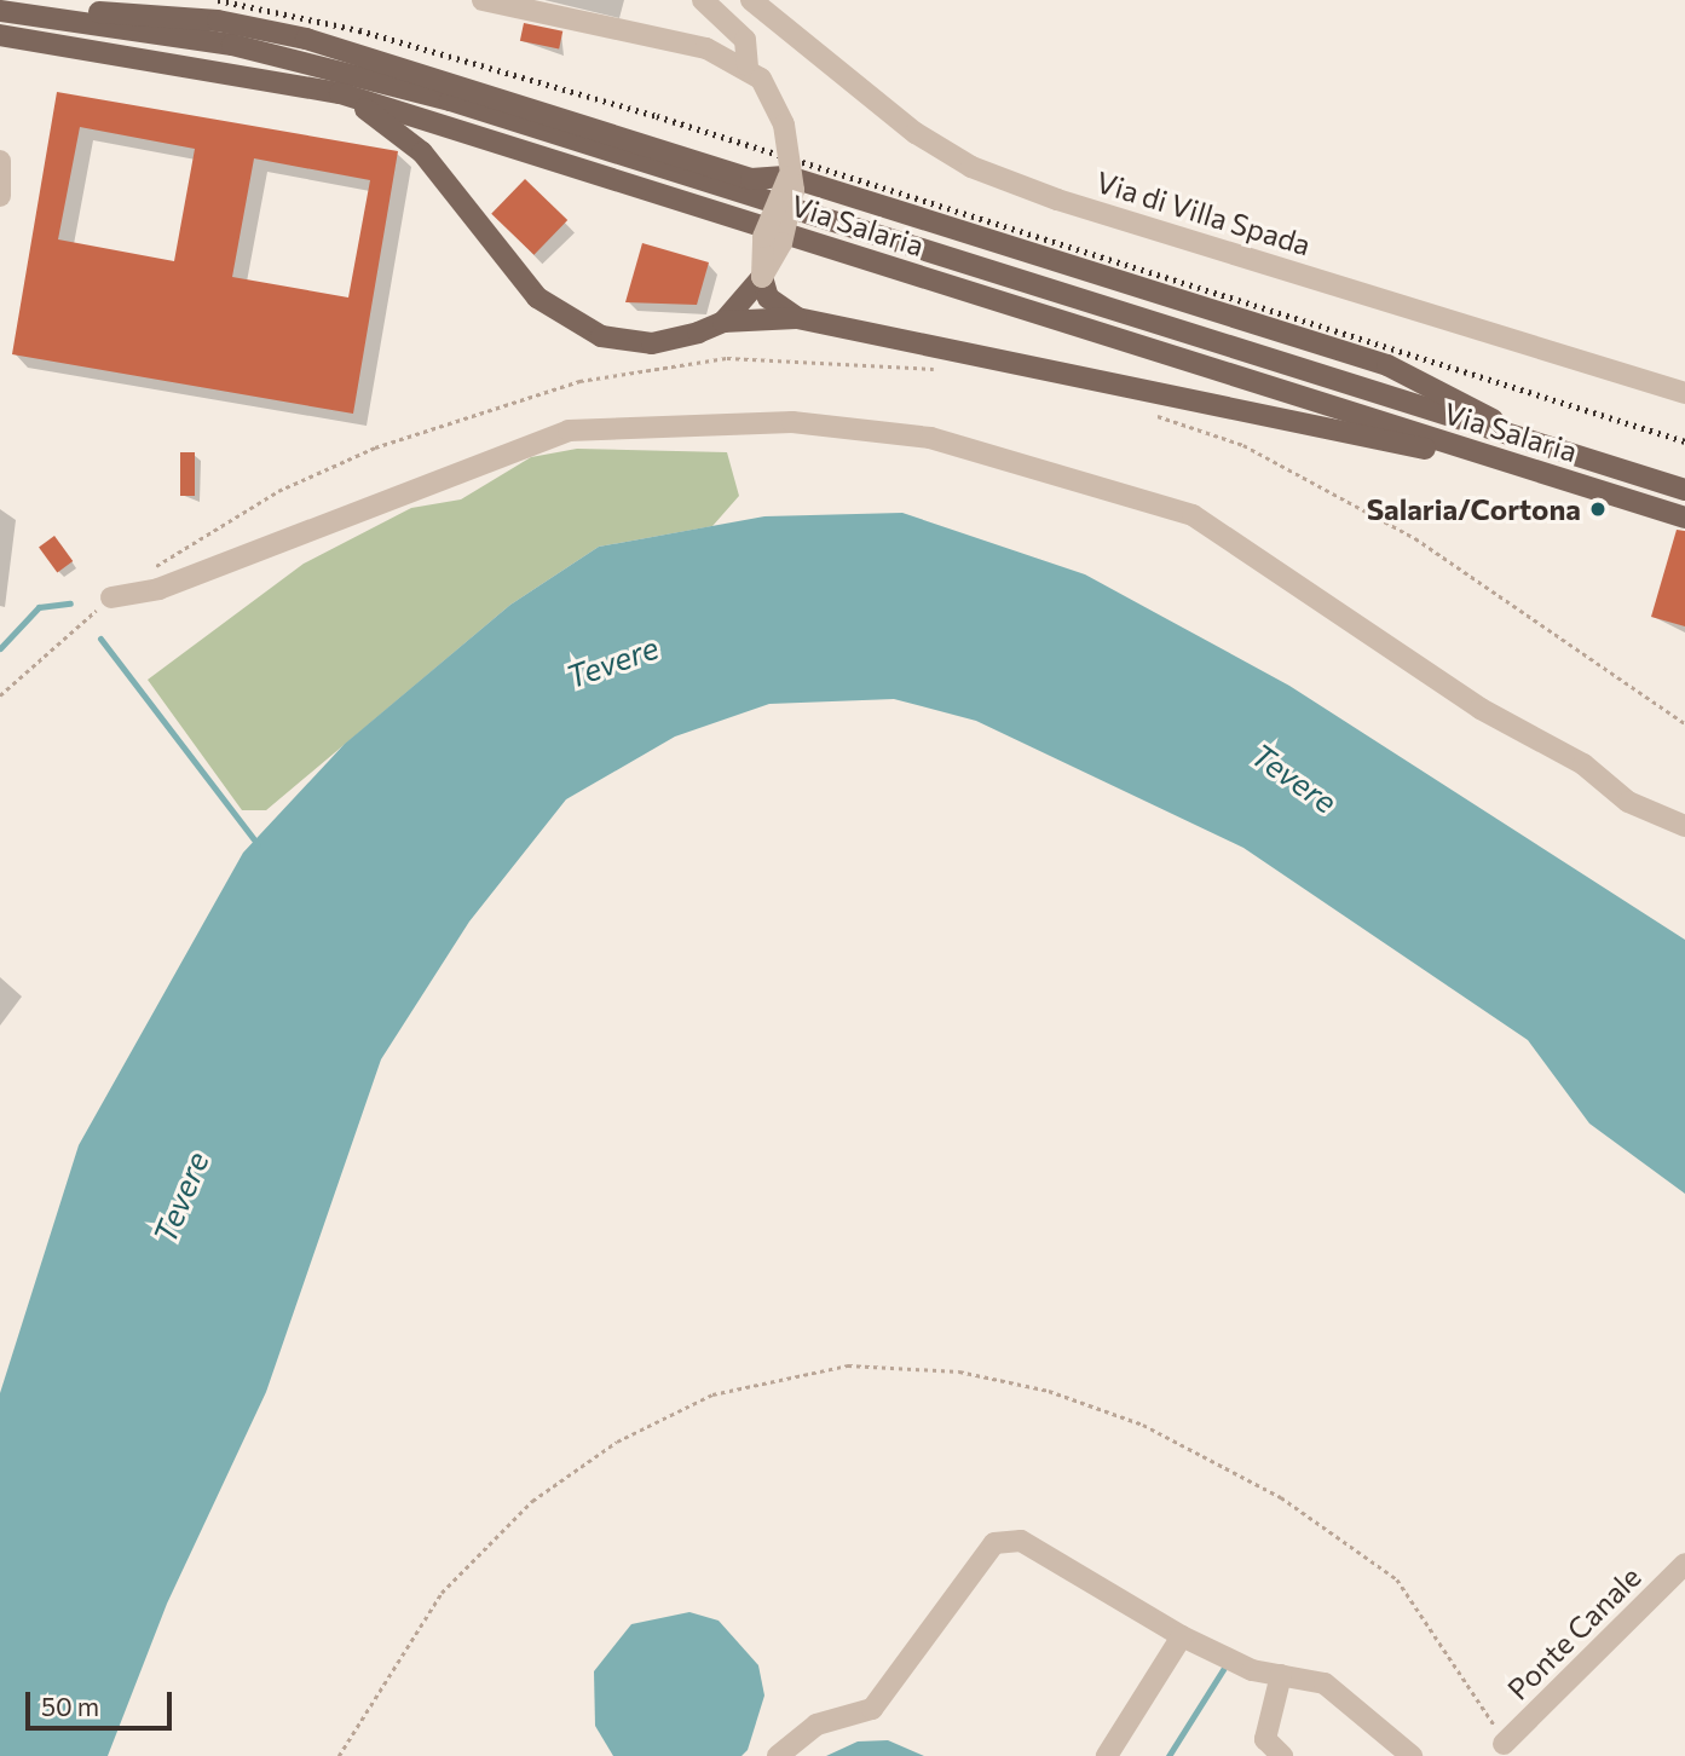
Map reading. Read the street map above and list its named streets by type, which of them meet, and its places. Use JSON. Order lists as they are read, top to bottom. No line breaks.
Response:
{"streets":{"main road":["Via Salaria"],"street":["Via di Villa Spada","Ponte Canale"]},"water":["Tevere"],"places":["Salaria/Cortona"],"scale_bar":"50 m"}
